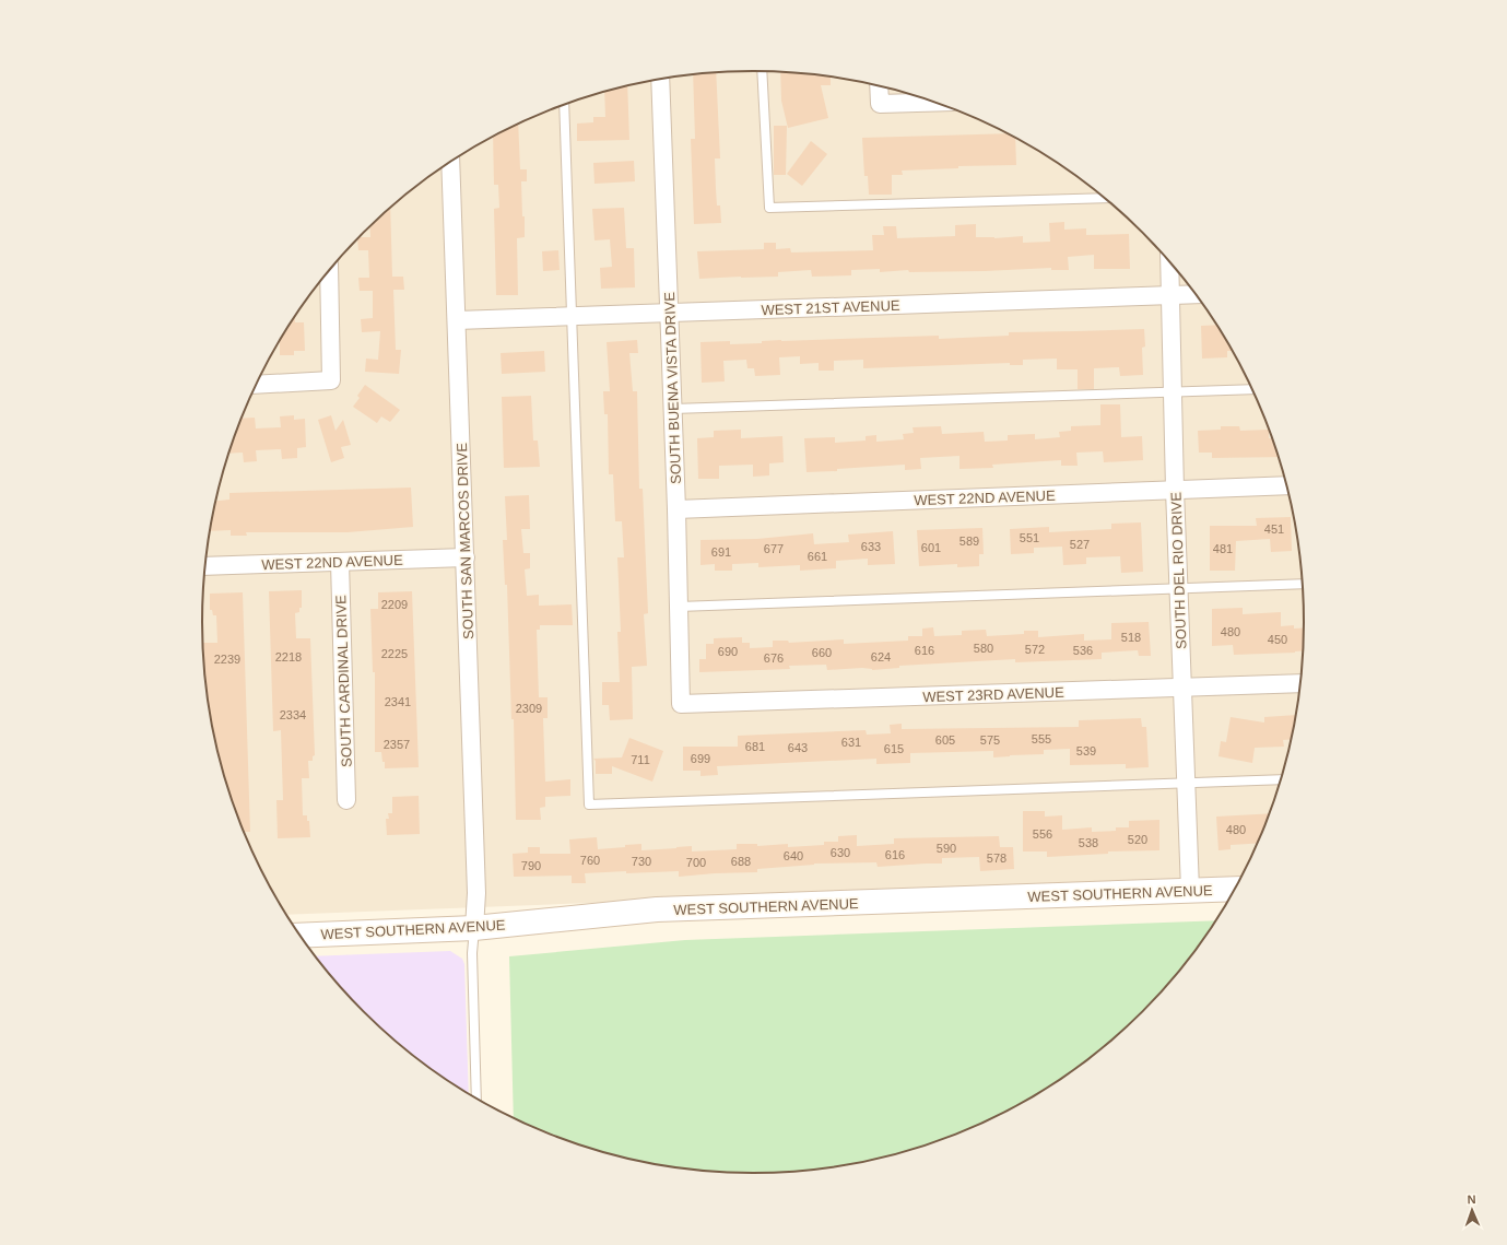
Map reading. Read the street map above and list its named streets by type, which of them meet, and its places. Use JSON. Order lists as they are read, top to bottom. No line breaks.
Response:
{"streets":{"main road":["WEST SOUTHERN AVENUE"],"street":["WEST 21ST AVENUE","SOUTH BUENA VISTA DRIVE","WEST 22ND AVENUE","SOUTH SAN MARCOS DRIVE","SOUTH DEL RIO DRIVE","SOUTH CARDINAL DRIVE","WEST 23RD AVENUE"]},"crossings":[["WEST 21ST AVENUE","SOUTH BUENA VISTA DRIVE"],["WEST 21ST AVENUE","SOUTH SAN MARCOS DRIVE"],["WEST 21ST AVENUE","SOUTH DEL RIO DRIVE"],["SOUTH BUENA VISTA DRIVE","WEST 22ND AVENUE"],["SOUTH BUENA VISTA DRIVE","WEST 23RD AVENUE"],["WEST 22ND AVENUE","SOUTH SAN MARCOS DRIVE"],["WEST 22ND AVENUE","SOUTH DEL RIO DRIVE"],["WEST 22ND AVENUE","SOUTH CARDINAL DRIVE"],["SOUTH SAN MARCOS DRIVE","WEST SOUTHERN AVENUE"],["SOUTH DEL RIO DRIVE","WEST 23RD AVENUE"],["SOUTH DEL RIO DRIVE","WEST SOUTHERN AVENUE"]],"house_numbers":["451","551","589","527","633","601","677","481","691","661","2209","480","518","450","580","572","616","536","690","660","2225","2218","624","676","2239","2341","2309","2334","555","605","575","631","2357","681","643","615","539","699","711","480","556","520","538","590","630","616","640","578","760","730","688","700","790"],"north":"top"}
